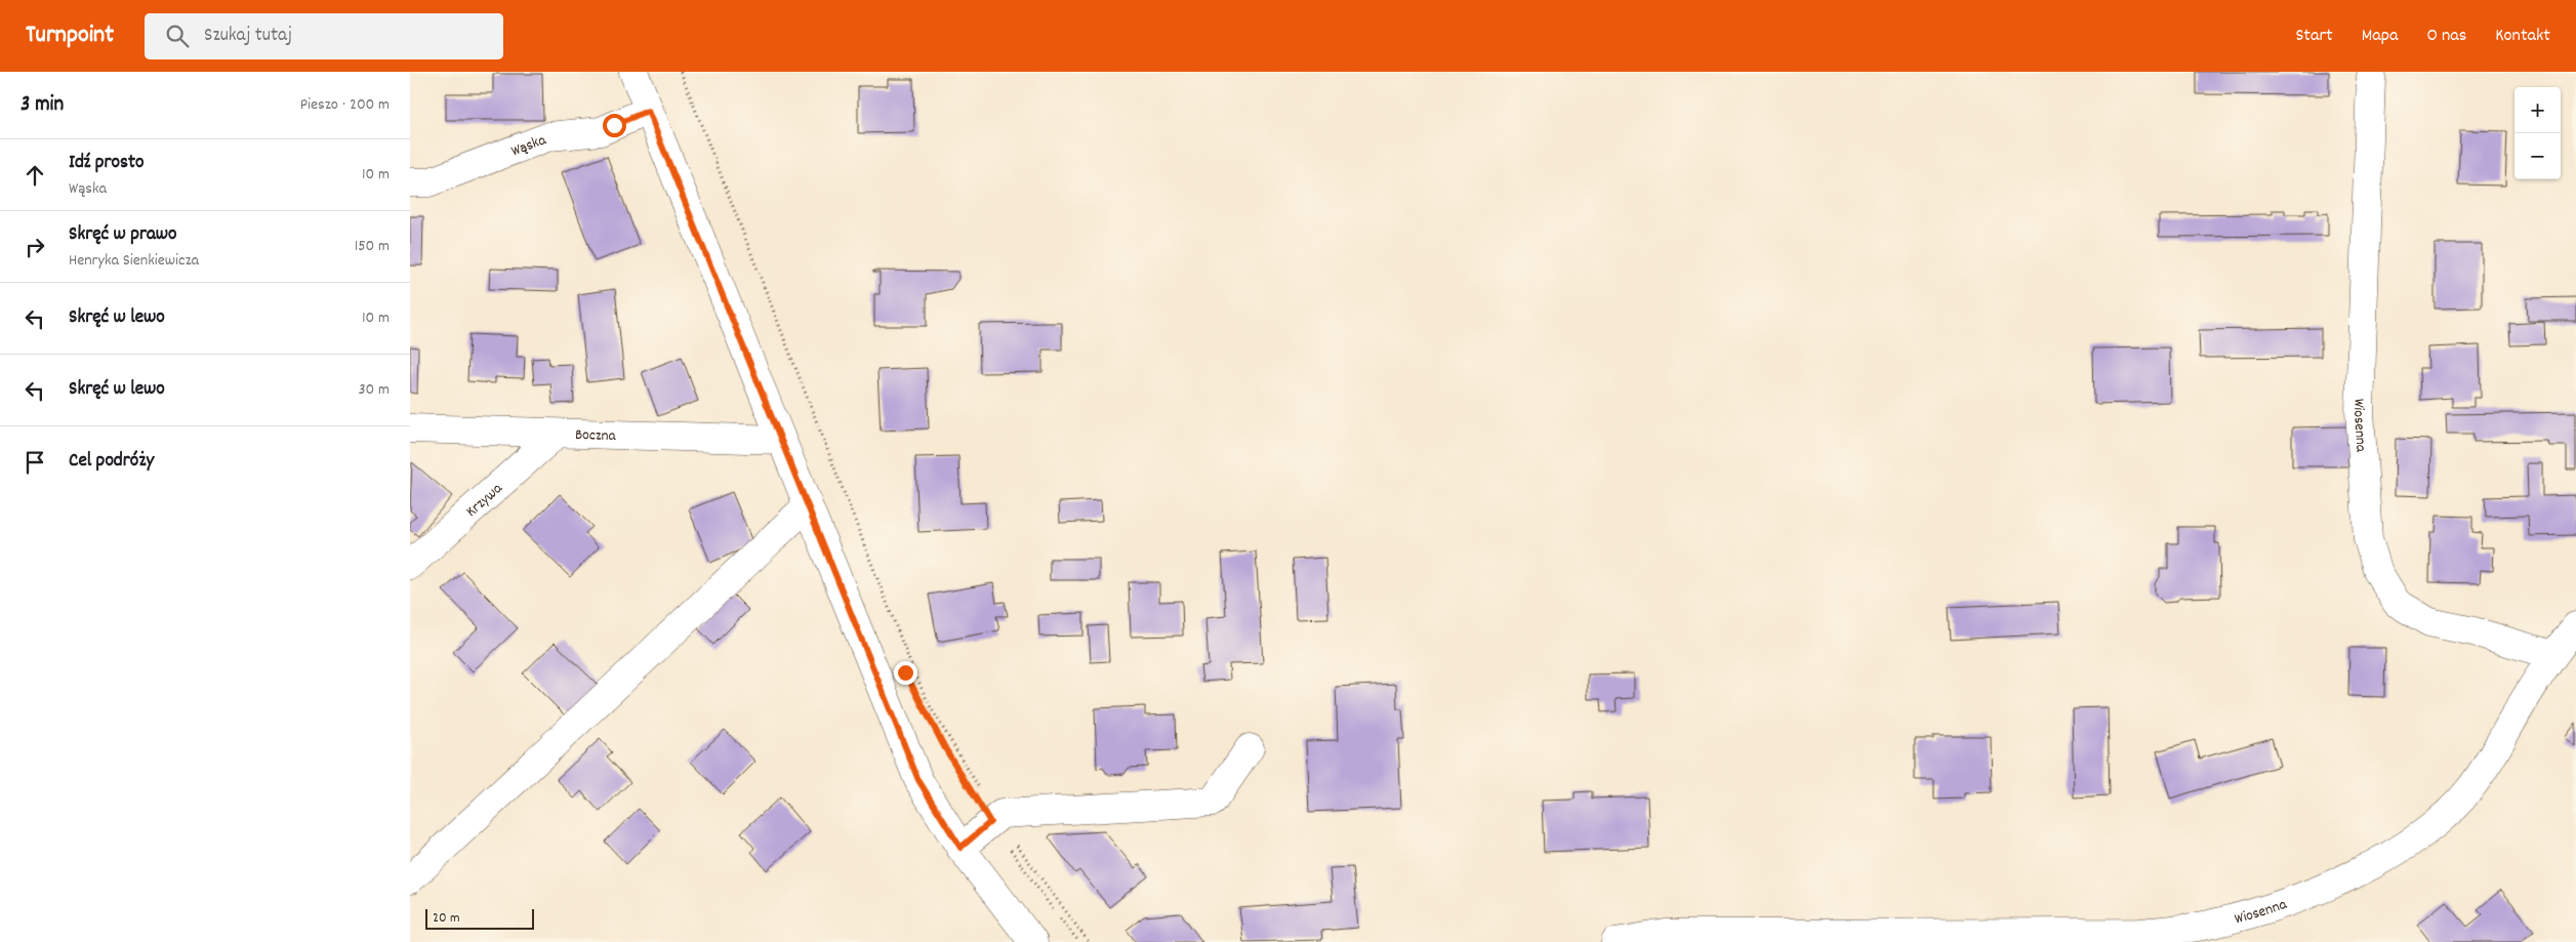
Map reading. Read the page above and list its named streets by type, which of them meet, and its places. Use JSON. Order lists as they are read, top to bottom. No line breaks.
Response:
{"streets":{"street":["Wąska","Wiosenna","Boczna","Krzywa"]},"crossings":[["Boczna","Krzywa"]],"scale_bar":"20 m","page":{"header":"Turnpoint","search":"Szukaj tutaj","nav":["Start","Mapa","O nas","Kontakt"],"heading":["3 min","Pieszo · 200 m"],"map_buttons":["+","−"],"list":[["Idź prosto","Wąska","10 m"],["Skręć w prawo","Henryka Sienkiewicza","150 m"],["Skręć w lewo","10 m"],["Skręć w lewo","30 m"],"Cel podróży"],"scale":"20 m"}}
